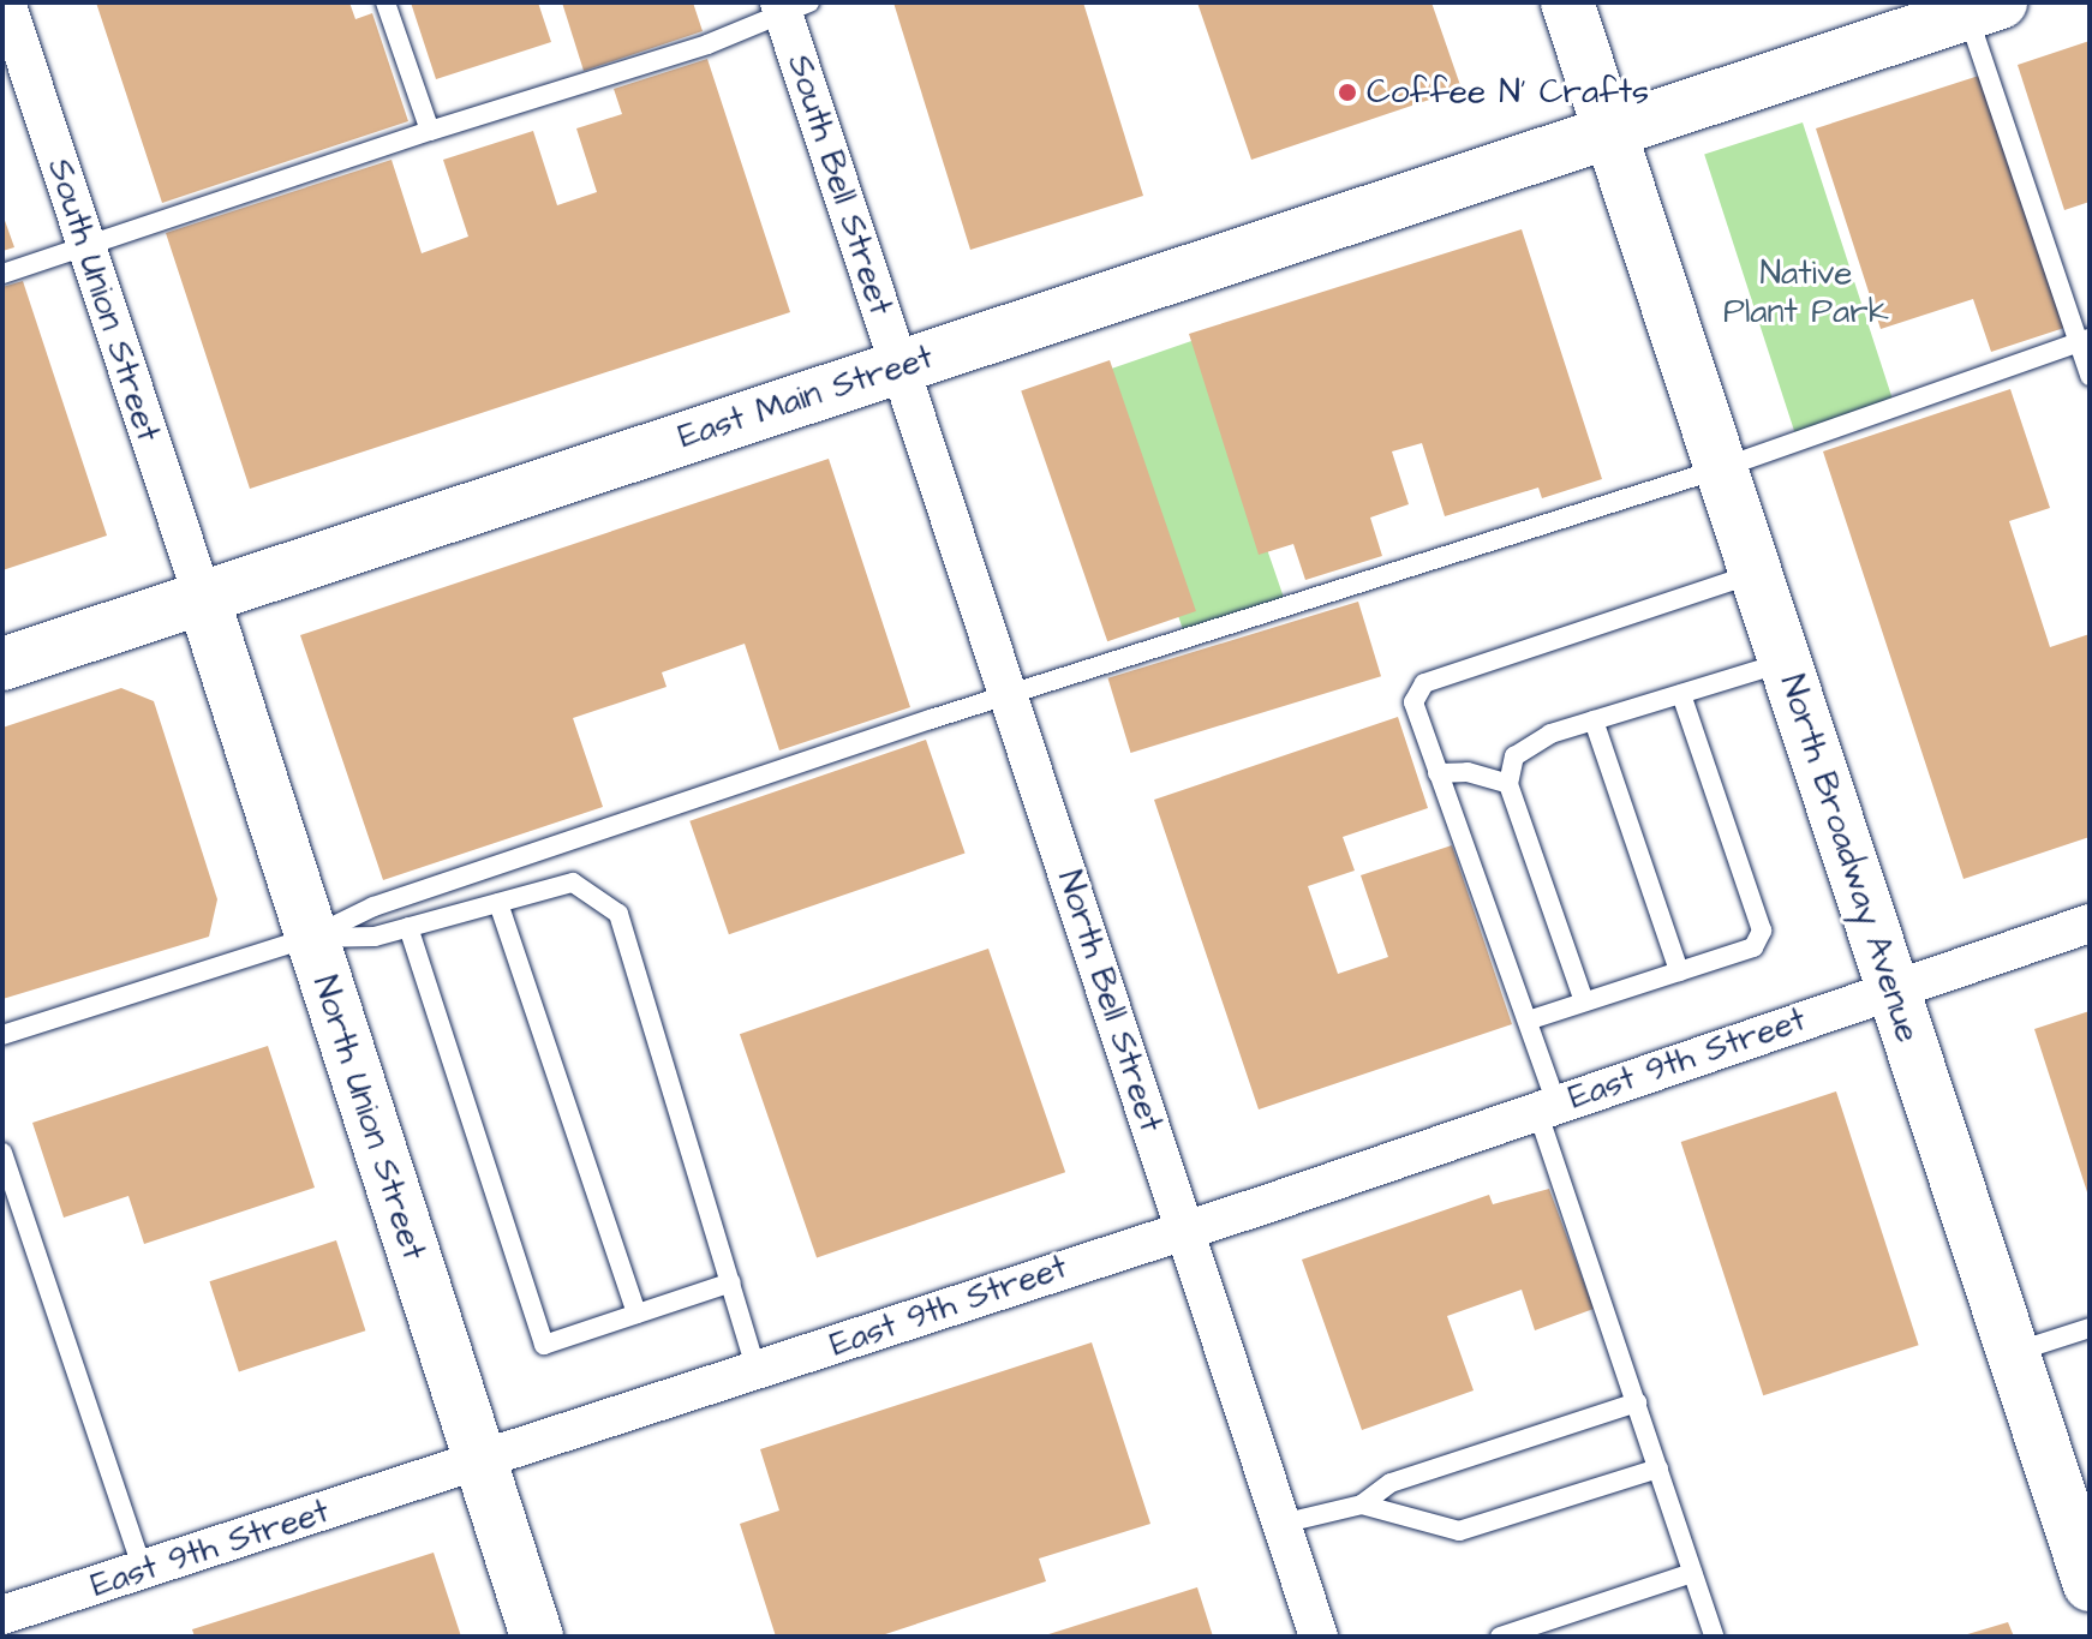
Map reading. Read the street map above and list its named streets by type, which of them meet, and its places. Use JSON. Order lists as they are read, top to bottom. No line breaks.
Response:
{"streets":{"street":["South Bell Street","South Union Street","East Main Street","North Broadway Avenue","North Bell Street","East 9th Street","North Union Street"]},"crossings":[["South Bell Street","East Main Street"],["South Bell Street","North Bell Street"],["South Union Street","East Main Street"],["South Union Street","North Union Street"],["East Main Street","North Broadway Avenue"],["East Main Street","North Bell Street"],["East Main Street","North Union Street"],["North Broadway Avenue","East 9th Street"],["North Bell Street","East 9th Street"],["East 9th Street","North Union Street"]],"parks":["Native Plant Park"],"places":["Coffee N' Crafts"]}
